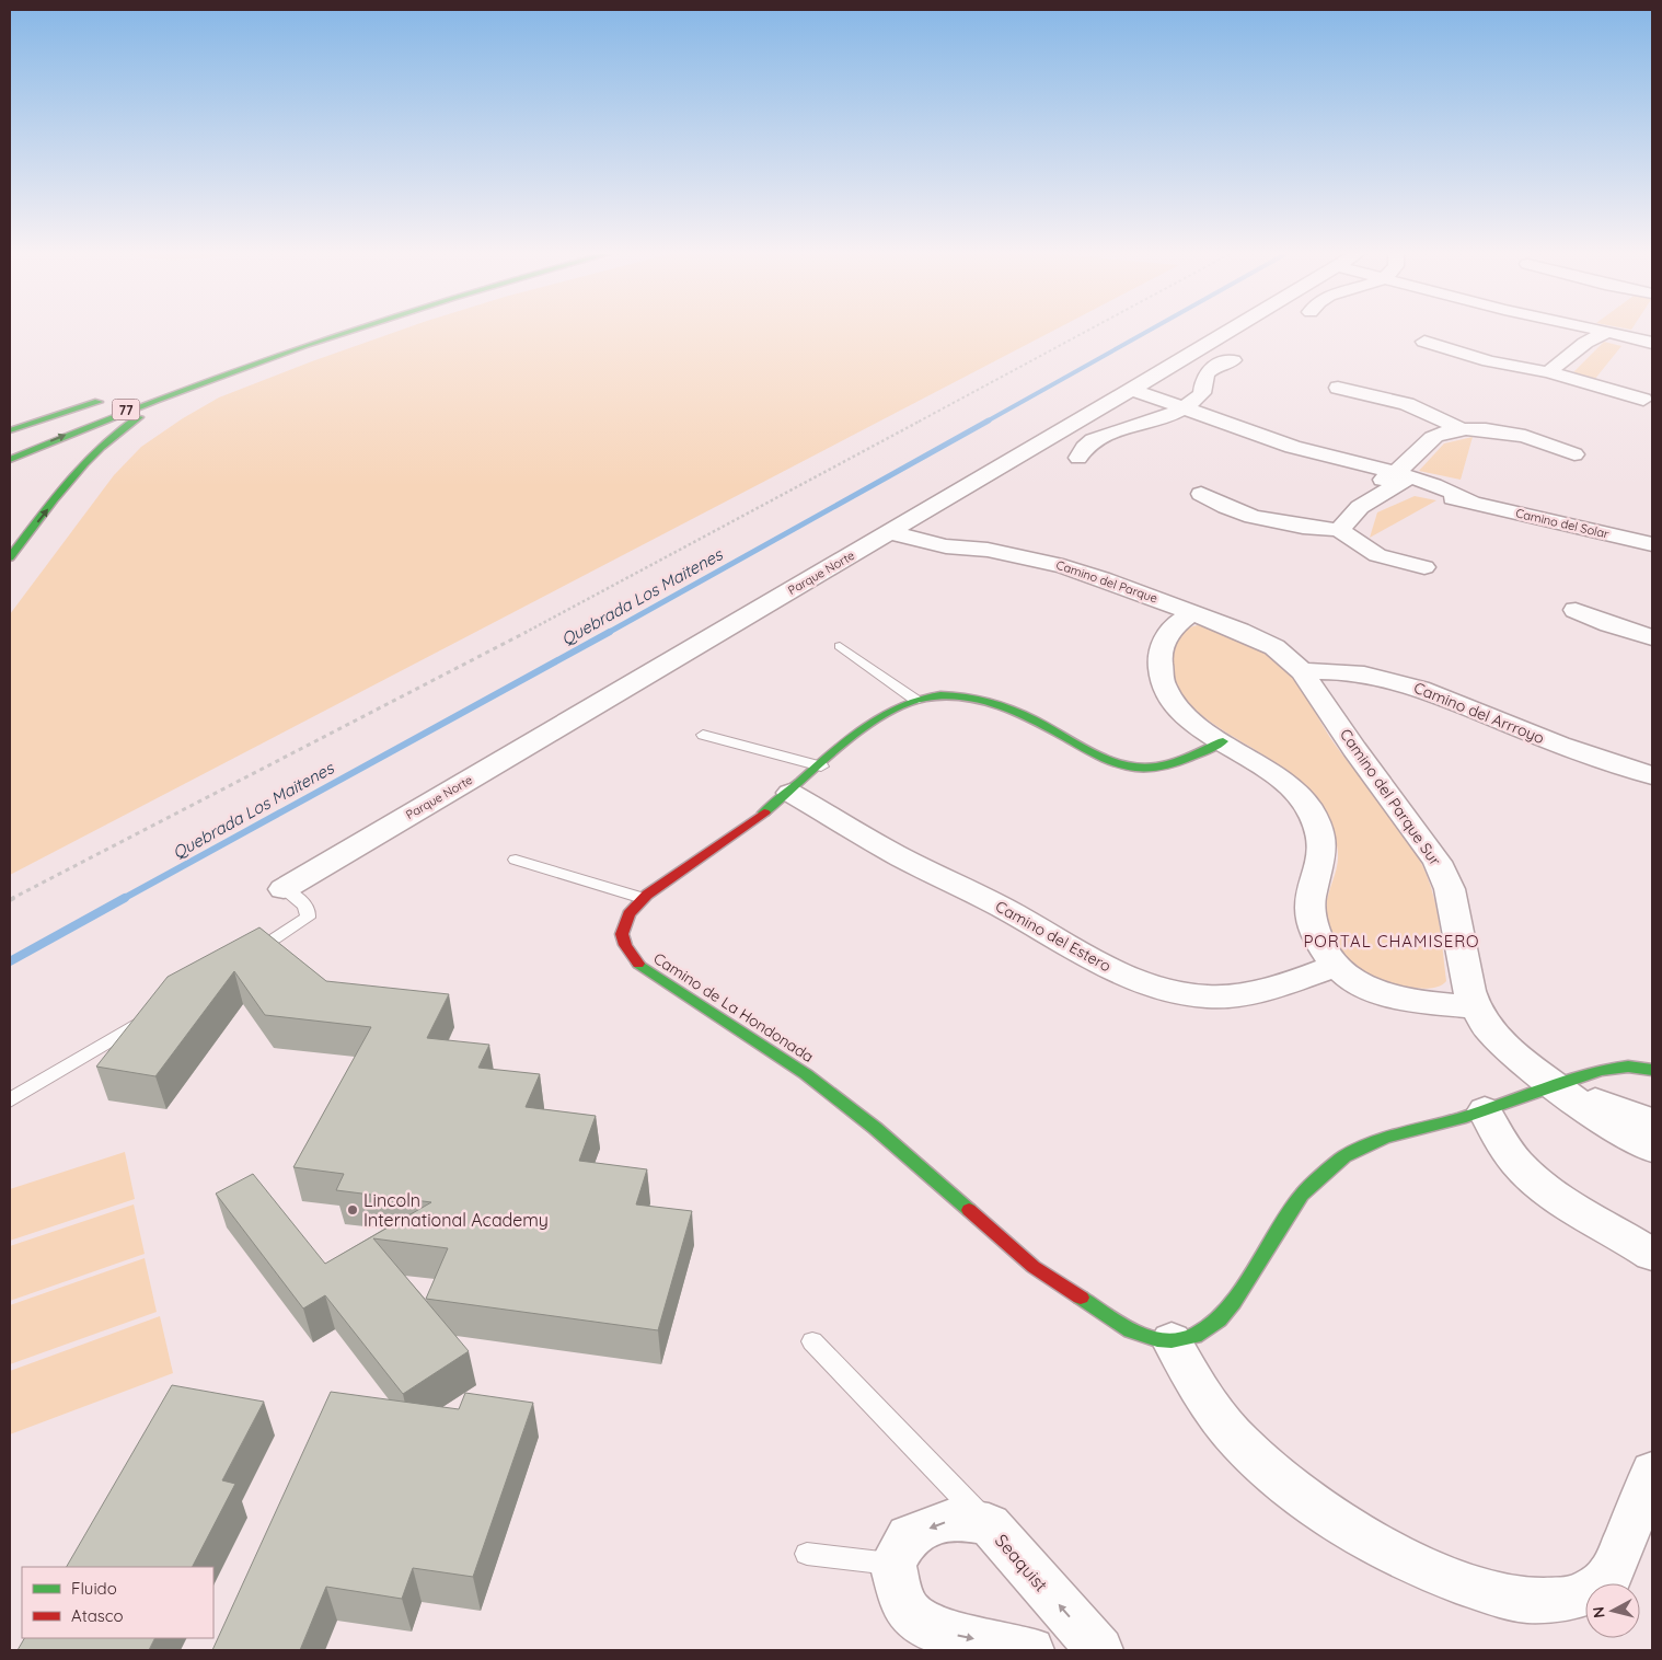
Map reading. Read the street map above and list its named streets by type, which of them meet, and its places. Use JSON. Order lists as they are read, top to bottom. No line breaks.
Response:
{"streets":{"main road":["77","Camino de La Hondonada"],"street":["Camino del Solar","Parque Norte","Camino del Parque","Camino del Arrroyo","Camino del Parque Sur","Camino del Estero","Seaquist"]},"crossings":[["Camino del Solar","Parque Norte"],["Parque Norte","Camino del Parque"],["Camino del Parque","Camino del Parque Sur"],["Camino del Arrroyo","Camino del Parque Sur"],["Camino del Estero","Camino de La Hondonada"]],"districts":["PORTAL CHAMISERO"],"water":["Quebrada Los Maitenes"],"places":["Lincoln International Academy"],"legend":["Fluido","Atasco"],"north":"left"}
